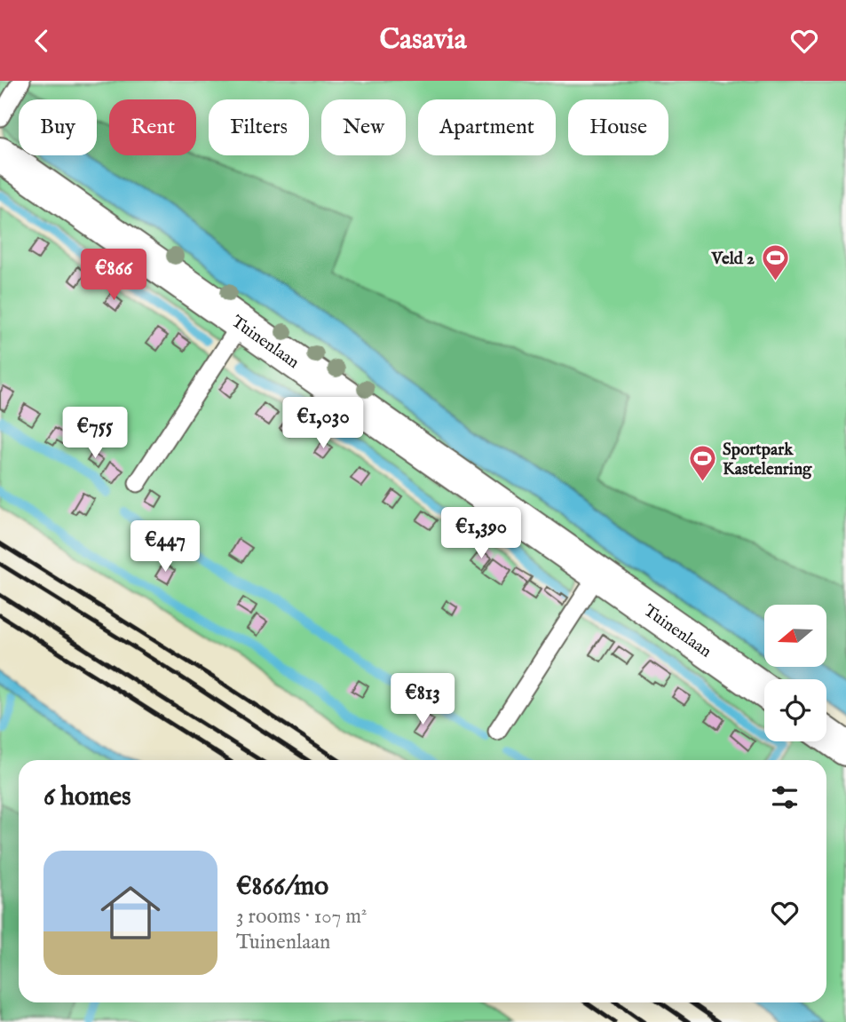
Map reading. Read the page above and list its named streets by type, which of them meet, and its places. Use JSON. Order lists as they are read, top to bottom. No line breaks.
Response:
{"streets":{"street":["Tuinenlaan"]},"places":{"sports":["Veld 2","Sportpark Kastelenring"]},"north":"left","page":{"header":"Casavia","chip":["Buy","Rent","Filters","New","Apartment","House"],"price":["€866","€1,030","€755","€1,390","€447","€813"],"heading":"6 homes","list":[{"name":"€866/mo","note":"3 rooms · 107 m² · Tuinenlaan"}]}}
